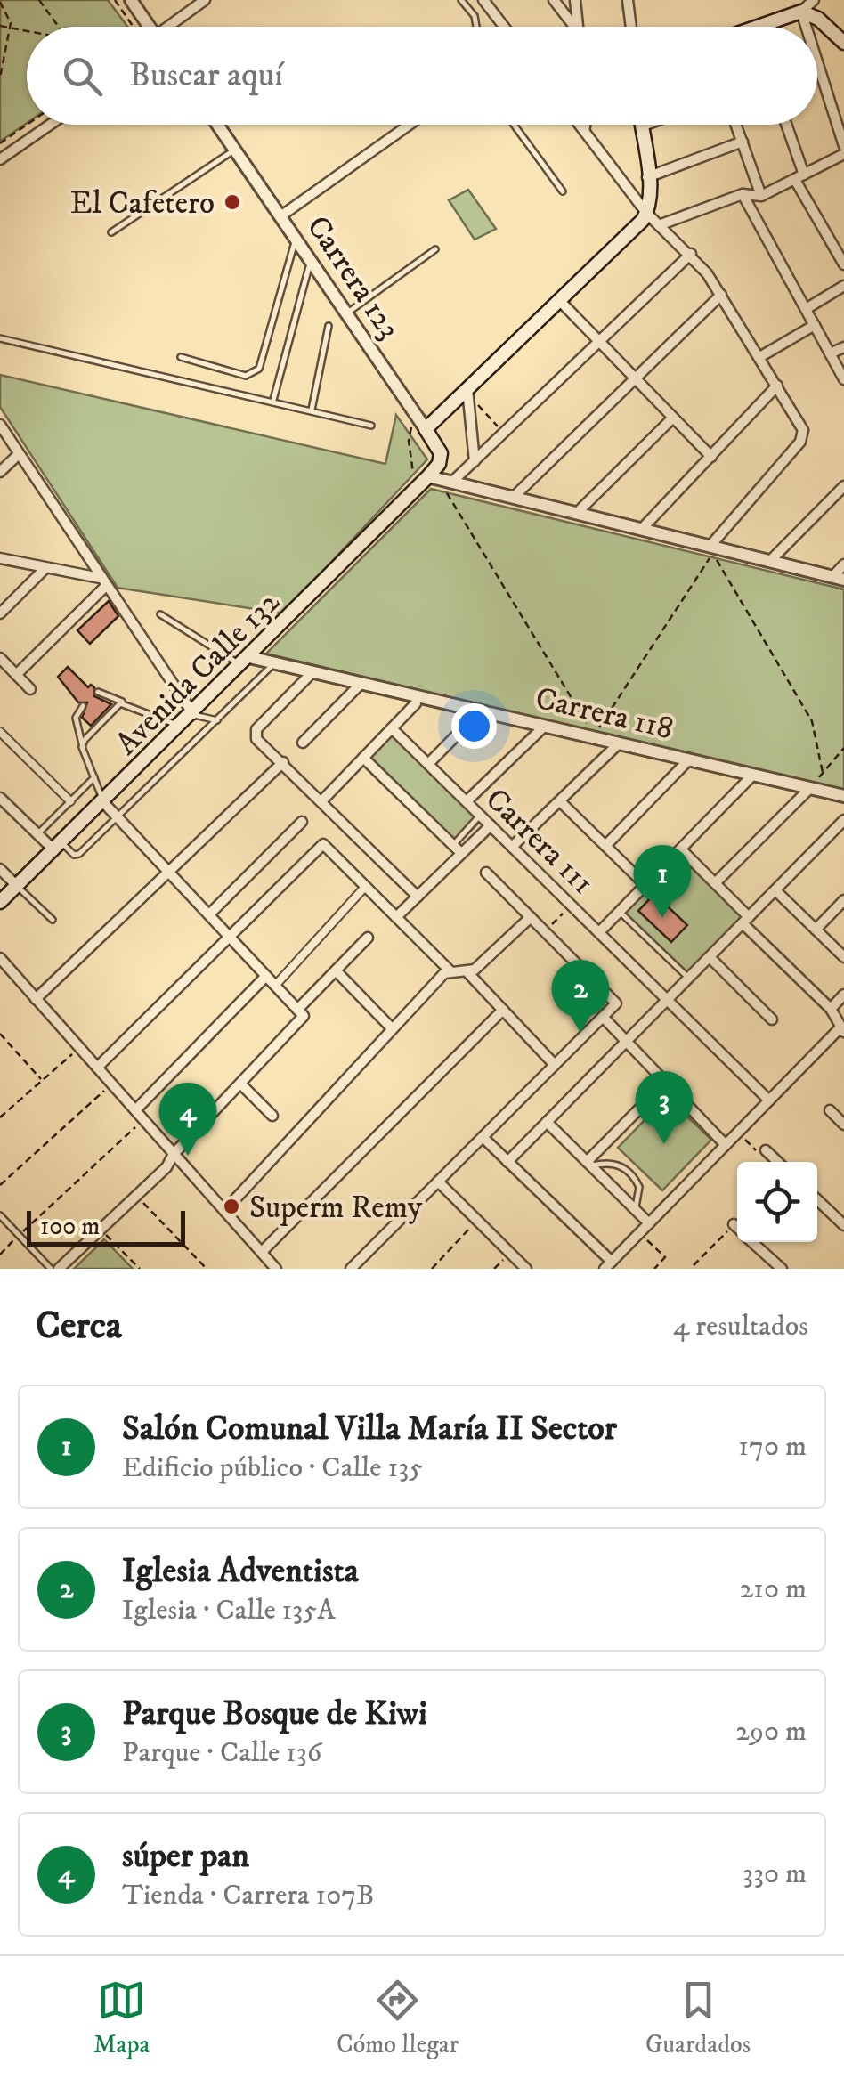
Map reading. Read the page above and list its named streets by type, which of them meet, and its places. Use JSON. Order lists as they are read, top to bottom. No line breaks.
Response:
{"streets":{"main road":["Carrera 123","Avenida Calle 132"],"street":["Carrera 118","Carrera 111"]},"crossings":[["Carrera 123","Avenida Calle 132"],["Avenida Calle 132","Carrera 118"]],"places":["El Cafetero","Superm Remy"],"scale_bar":"100 m","page":{"search":"Buscar aquí","pins":["1","2","3","4"],"scale":"100 m","heading":["Cerca","4 resultados"],"list":[{"mark":"1","name":"Salón Comunal Villa María II Sector","note":"Edificio público · Calle 135","value":"170 m"},{"mark":"2","name":"Iglesia Adventista","note":"Iglesia · Calle 135A","value":"210 m"},{"mark":"3","name":"Parque Bosque de Kiwi","note":"Parque · Calle 136","value":"290 m"},{"mark":"4","name":"súper pan","note":"Tienda · Carrera 107B","value":"330 m"}],"nav":["Mapa","Cómo llegar","Guardados"]}}
